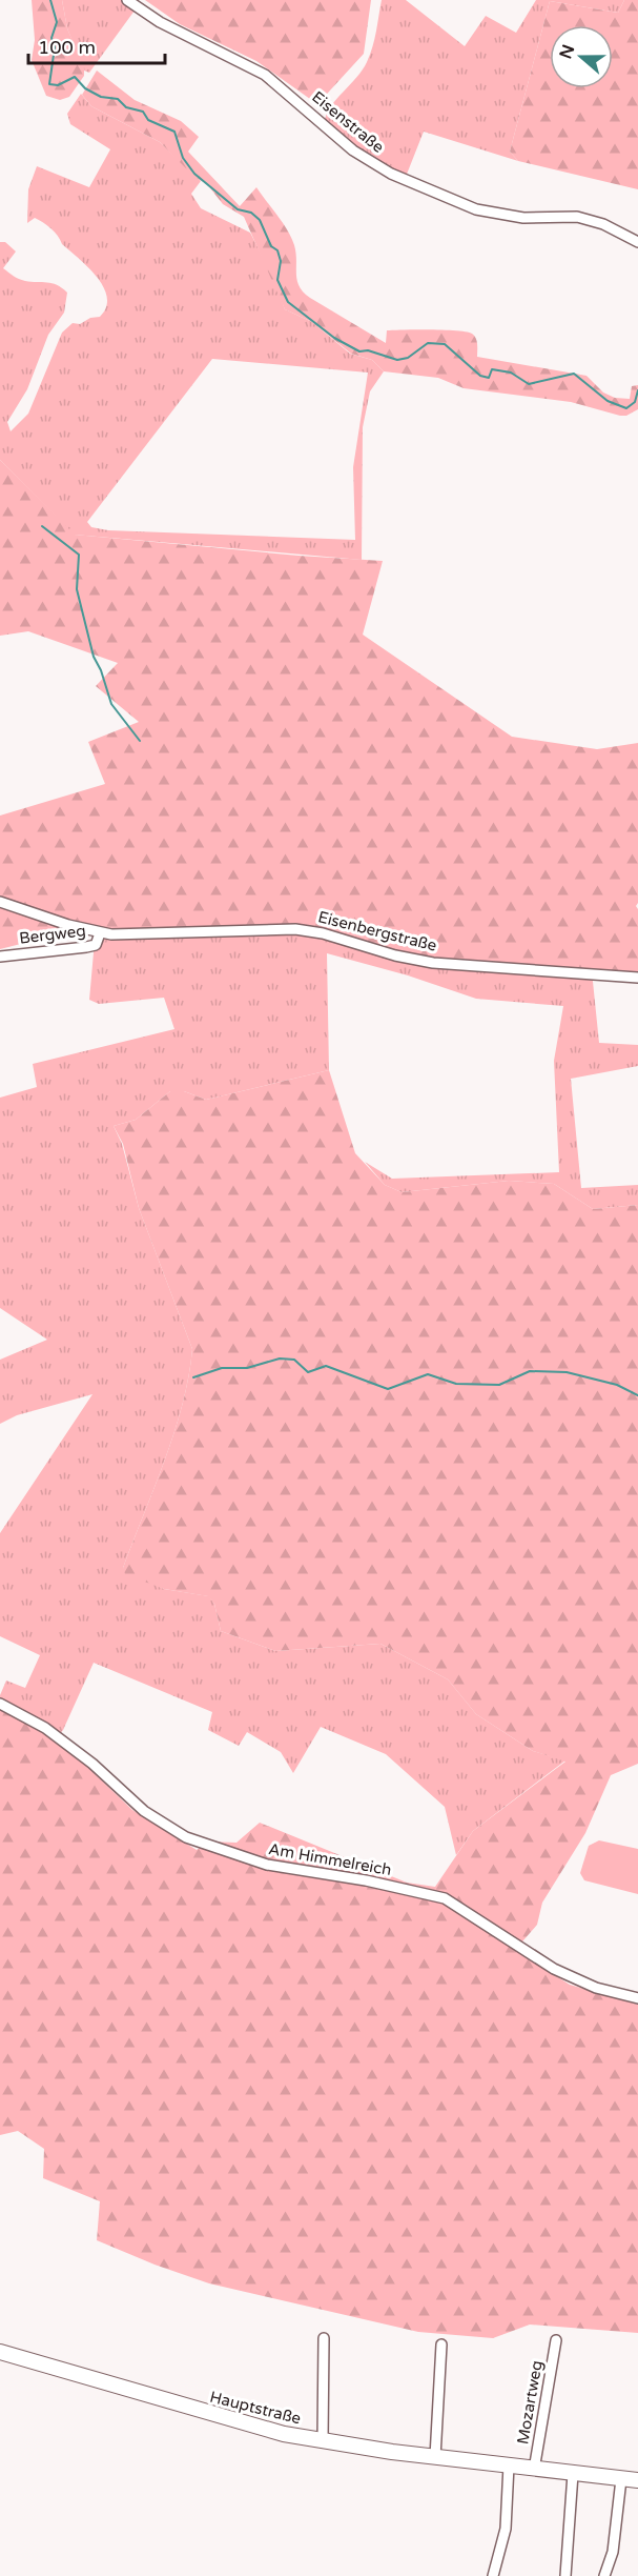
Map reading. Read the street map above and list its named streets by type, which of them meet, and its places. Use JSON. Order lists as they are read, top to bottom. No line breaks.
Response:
{"streets":{"main road":["Hauptstraße"],"street":["Eisenstraße","Eisenbergstraße","Bergweg","Am Himmelreich","Mozartweg"]},"crossings":[["Eisenbergstraße","Bergweg"],["Mozartweg","Hauptstraße"]],"scale_bar":"100 m","north":"left"}
